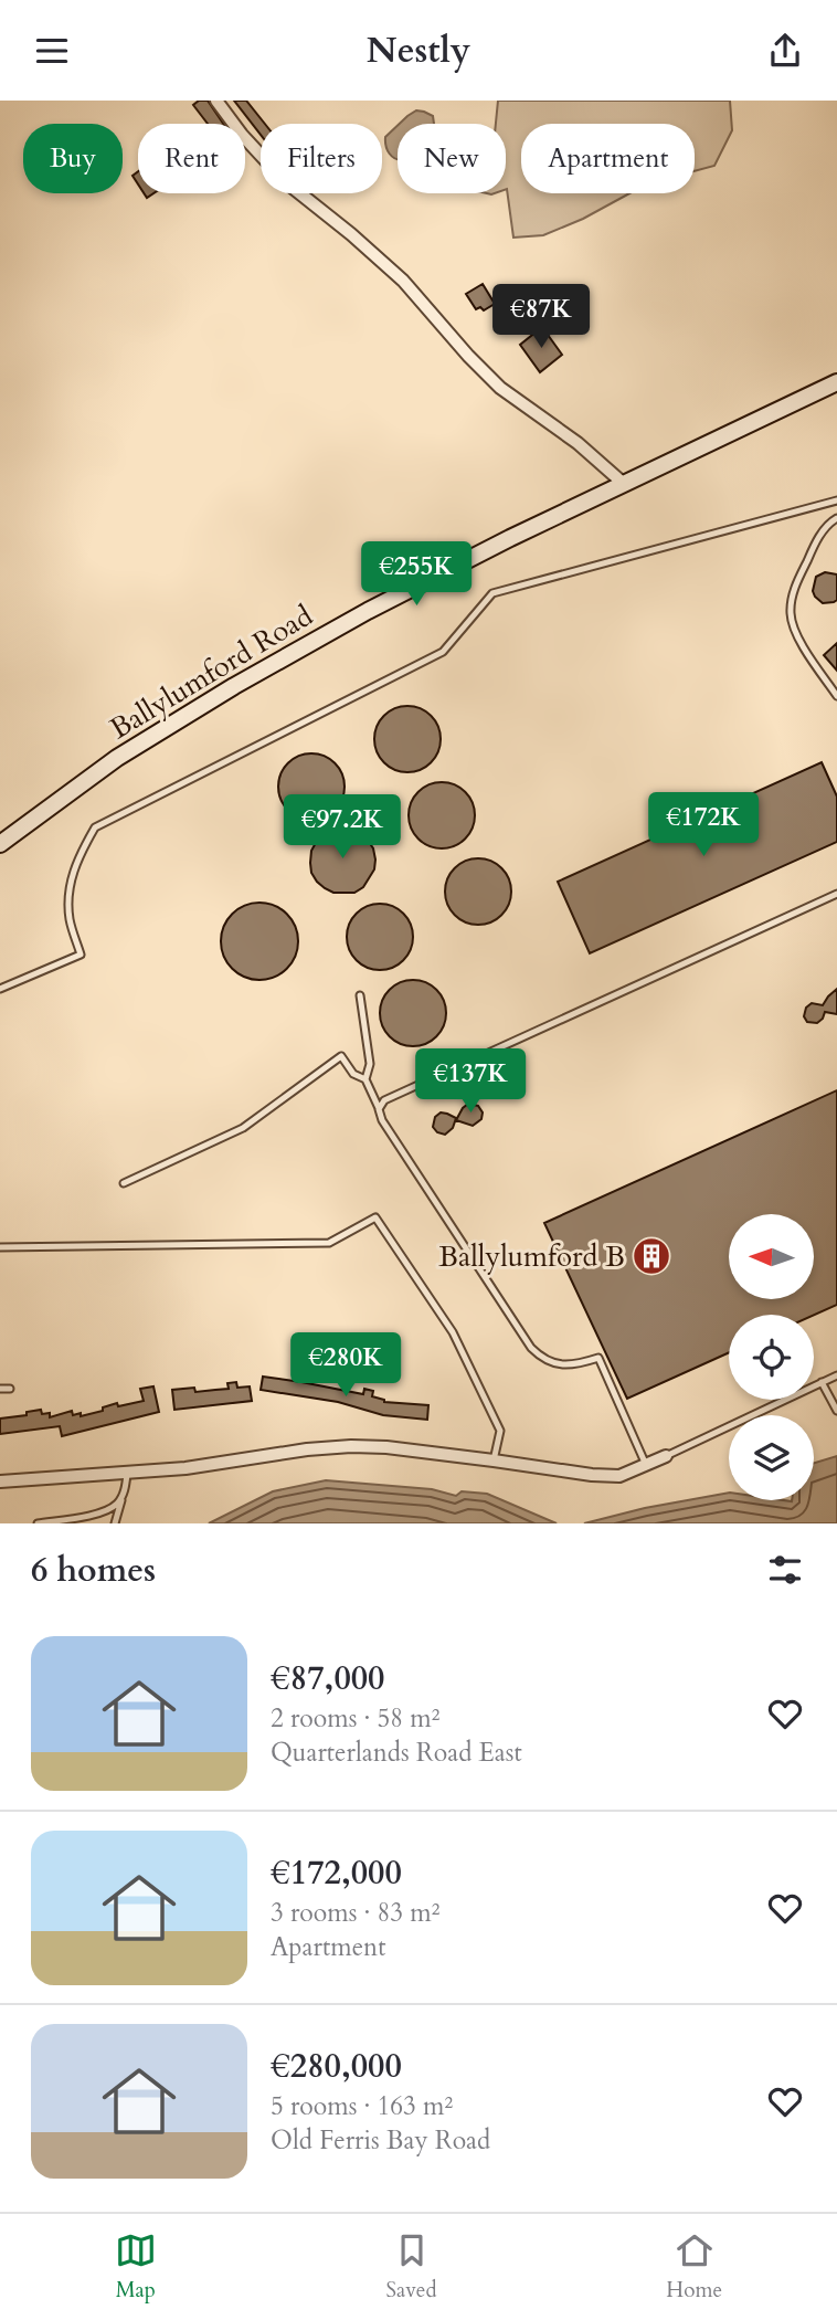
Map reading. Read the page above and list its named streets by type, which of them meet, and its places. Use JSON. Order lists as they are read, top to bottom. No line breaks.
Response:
{"streets":{"main road":["Ballylumford Road"]},"places":{"building":["Ballylumford B"]},"north":"left","page":{"header":"Nestly","chip":["Buy","Rent","Filters","New","Apartment"],"price":["€87K","€255K","€172K","€97.2K","€137K","€280K"],"heading":"6 homes","list":[{"name":"€87,000","note":"2 rooms · 58 m² · Quarterlands Road East"},{"name":"€172,000","note":"3 rooms · 83 m² · Apartment"},{"name":"€280,000","note":"5 rooms · 163 m² · Old Ferris Bay Road"}],"tabs":["Map","Saved","Home"]}}
